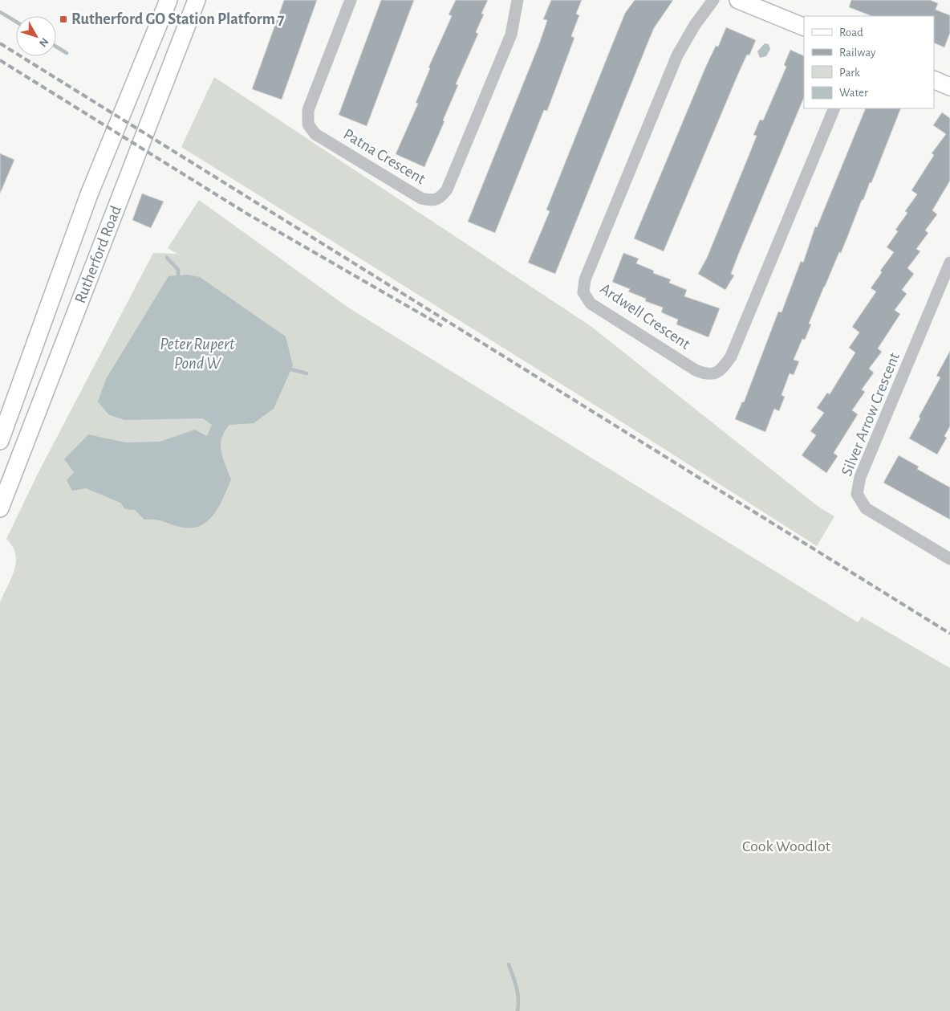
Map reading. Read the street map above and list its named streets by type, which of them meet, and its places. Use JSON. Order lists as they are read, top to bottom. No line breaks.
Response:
{"streets":{"main road":["Rutherford Road"],"street":["Patna Crescent","Ardwell Crescent","Silver Arrow Crescent"]},"water":["Peter Rupert Pond W"],"parks":["Cook Woodlot"],"places":{"transit":["Rutherford GO Station Platform 7"]},"legend":["Road","Railway","Park","Water"],"north":"bottom right"}
